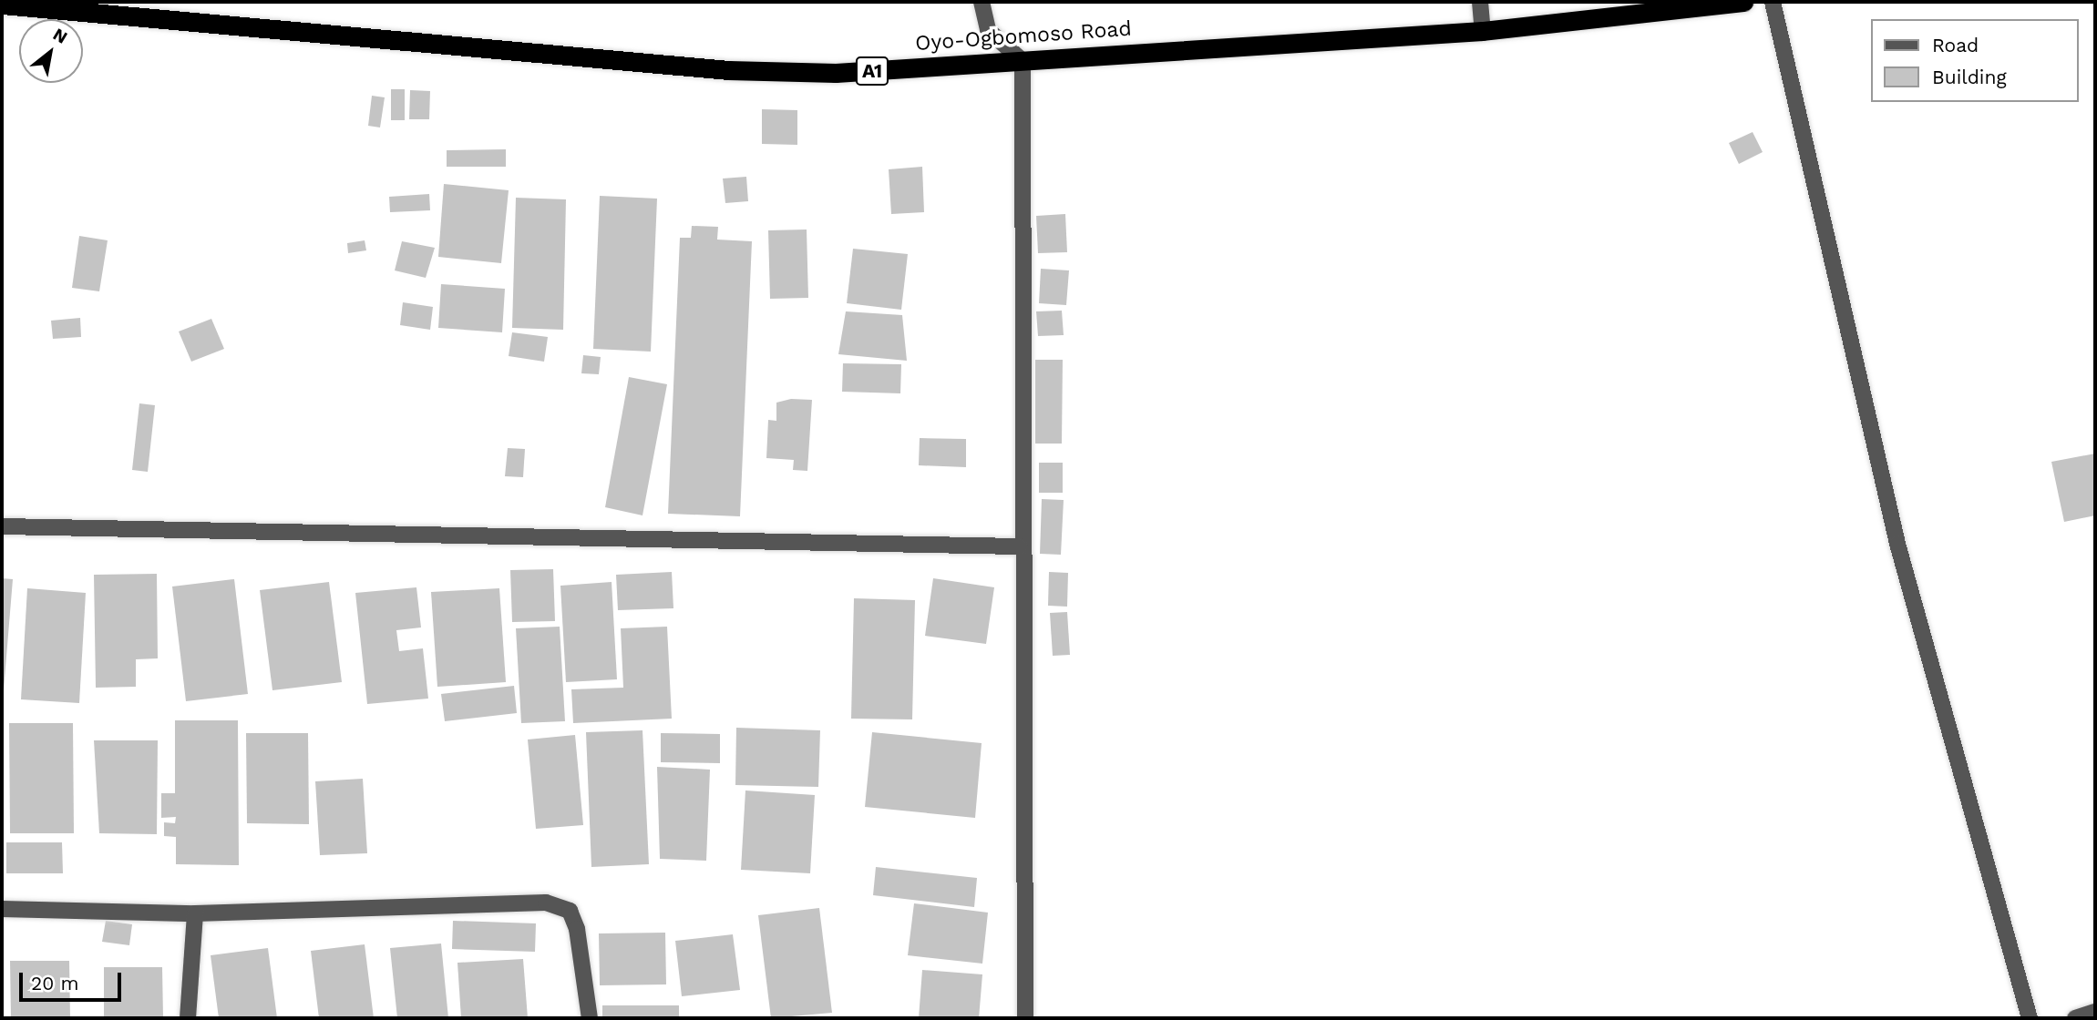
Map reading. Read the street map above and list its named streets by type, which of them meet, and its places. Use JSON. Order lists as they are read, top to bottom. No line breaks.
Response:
{"streets":{"highway":["Oyo-Ogbomoso Road","A1"]},"legend":["Road","Building"],"scale_bar":"20 m","north":"top right"}
